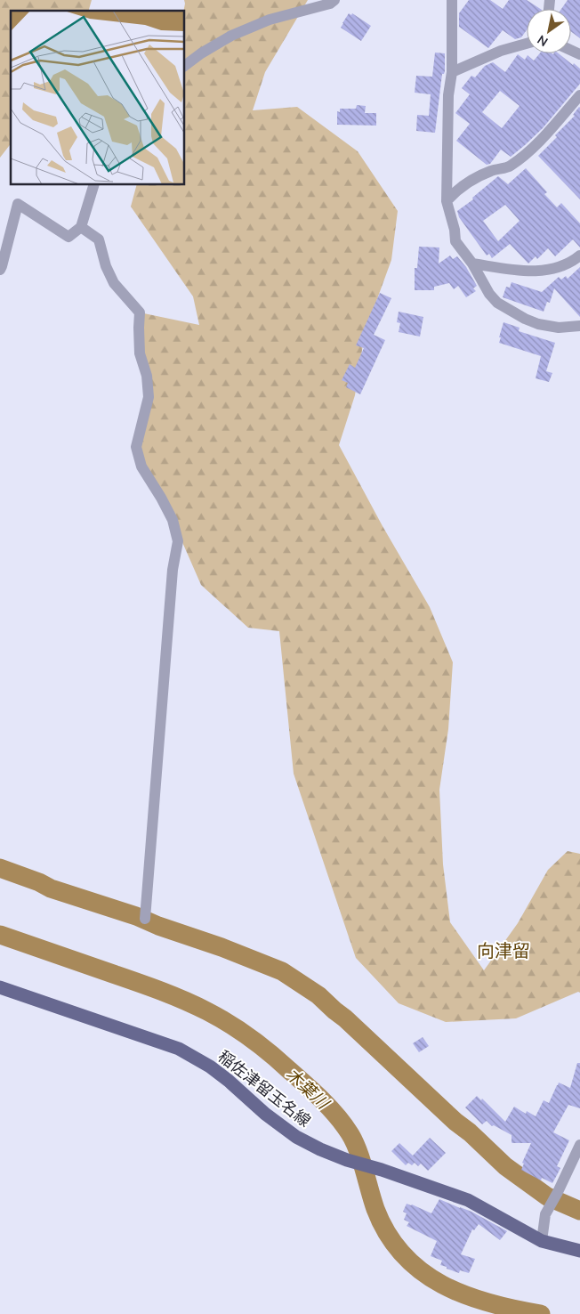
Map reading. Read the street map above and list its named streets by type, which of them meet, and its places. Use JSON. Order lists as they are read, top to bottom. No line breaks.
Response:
{"streets":{"main road":["稲佐津留玉名線"]},"districts":["向津留"],"water":["木葉川"],"north":"bottom left"}
